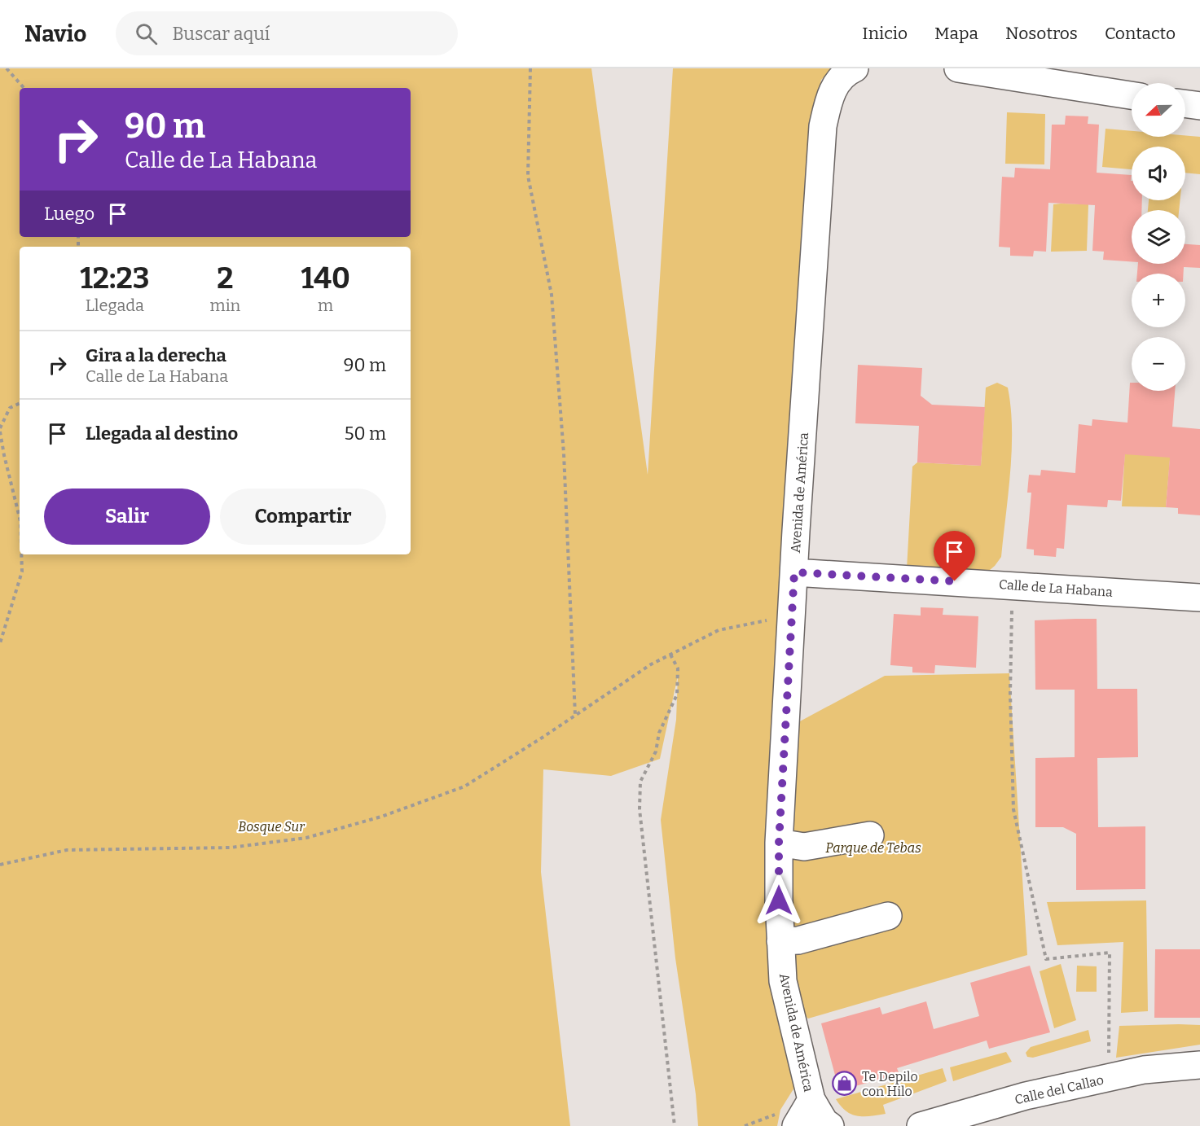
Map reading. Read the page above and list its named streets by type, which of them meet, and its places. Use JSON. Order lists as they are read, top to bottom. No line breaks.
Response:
{"streets":{"street":["Avenida de América","Calle de La Habana","Calle del Callao"]},"crossings":[["Avenida de América","Calle de La Habana"]],"parks":["Bosque Sur","Parque de Tebas"],"places":{"shop":["Te Depilo con Hilo"]},"north":"left","page":{"header":"Navio","search":"Buscar aquí","nav":["Inicio","Mapa","Nosotros","Contacto"],"map_buttons":["+","−"],"turn":["90 m","Calle de La Habana"],"then":"Luego","eta":["12:23","Llegada","2","min","140","m"],"list":[{"name":"Gira a la derecha","note":"Calle de La Habana","value":"90 m"},{"name":"Llegada al destino","value":"50 m"}],"buttons":["Salir","Compartir"]}}
